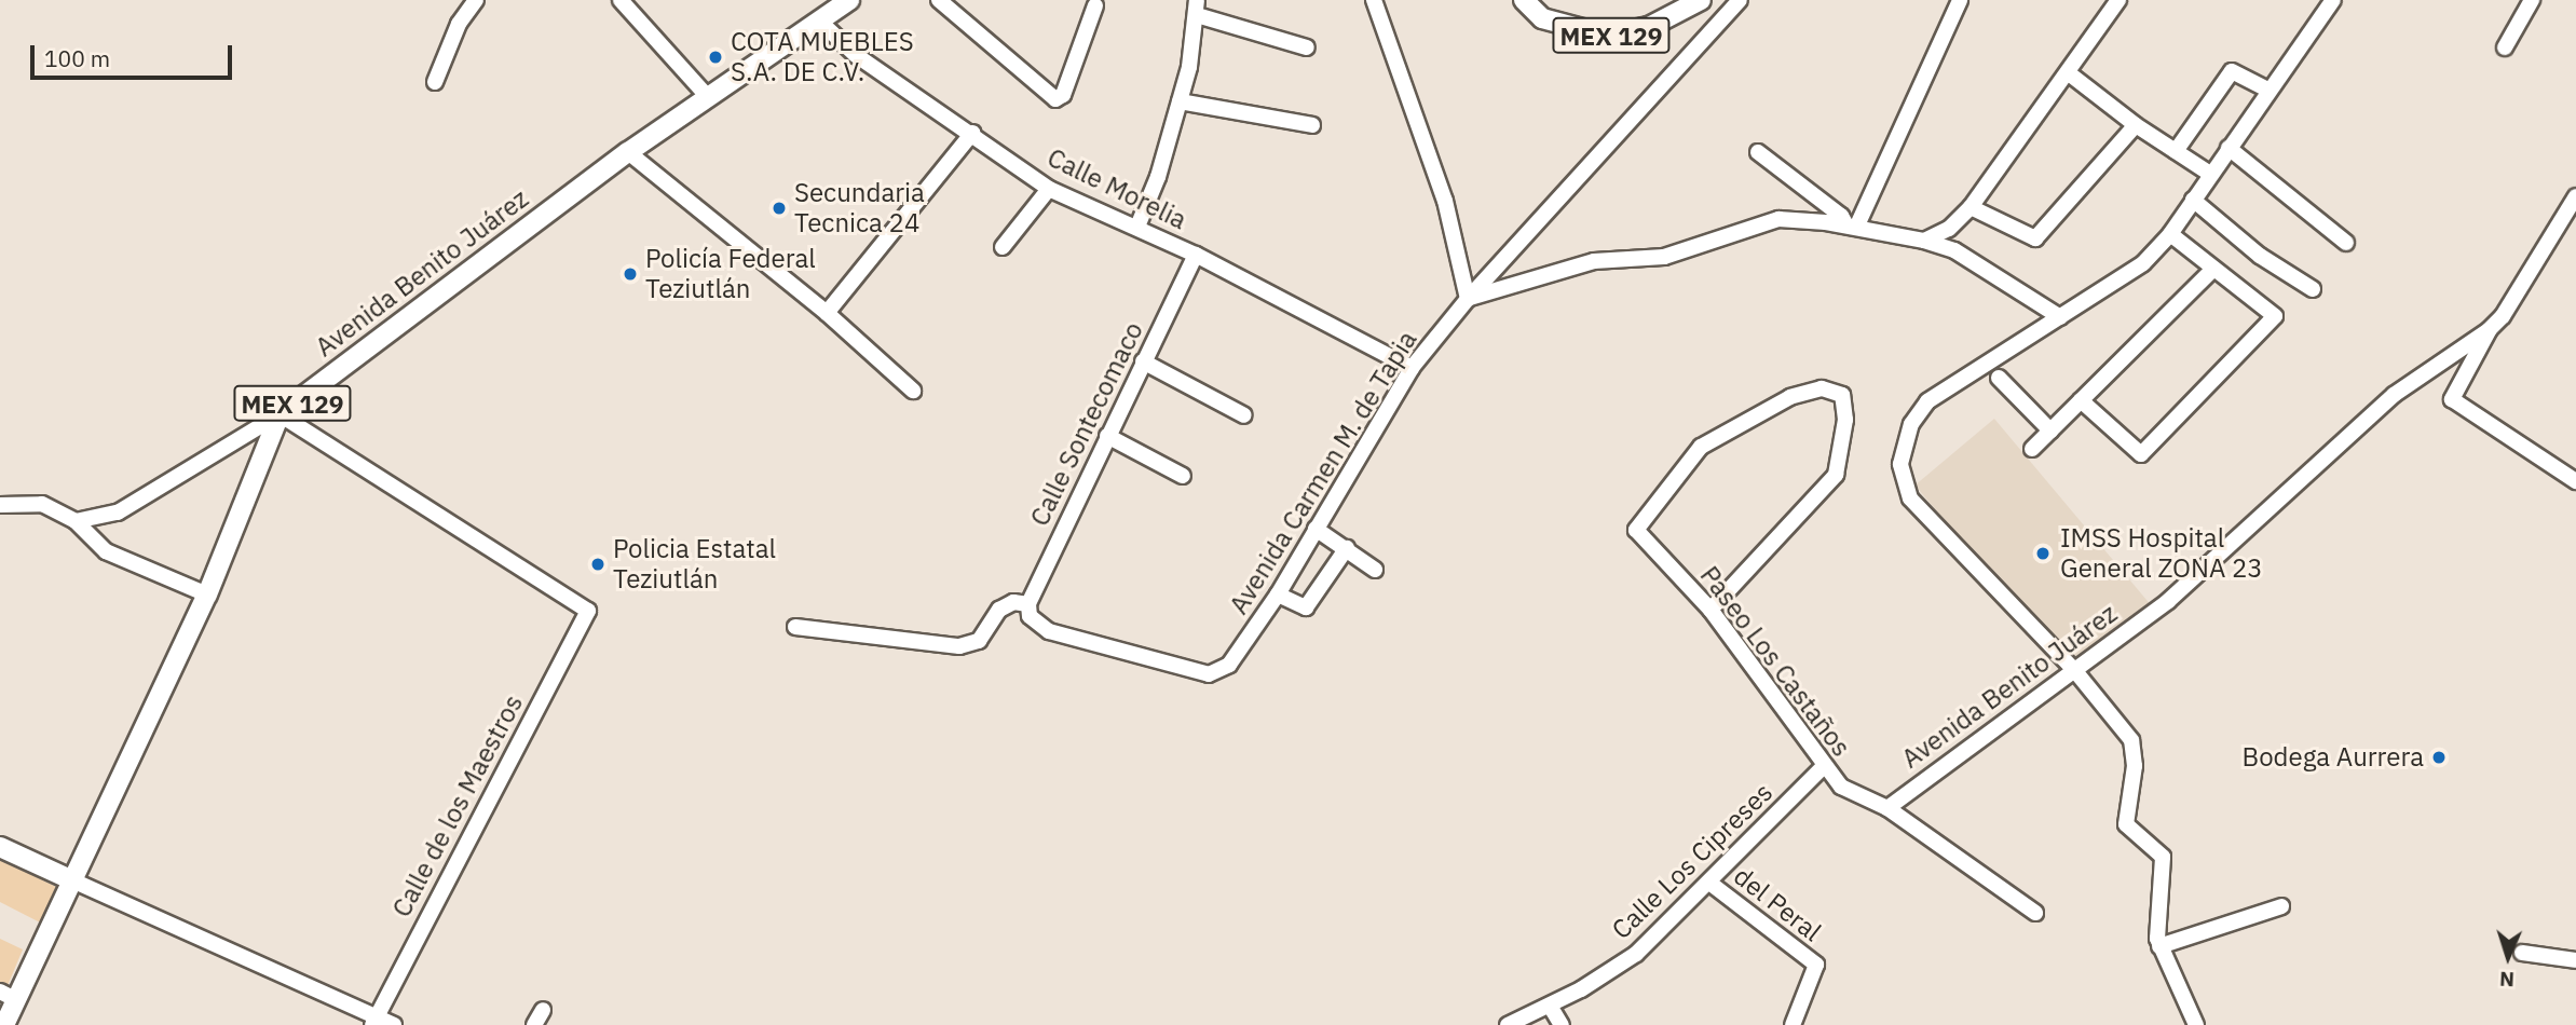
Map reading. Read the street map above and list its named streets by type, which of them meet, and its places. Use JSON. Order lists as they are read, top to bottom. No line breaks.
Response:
{"streets":{"main road":["MEX 129","Avenida Benito Juárez"],"street":["Calle Morelia","Calle Sontecomaco","Avenida Carmen M. de Tapia","Paseo Los Castaños","Calle de los Maestros","Calle Los Cipreses","del Peral"]},"crossings":[["MEX 129","Avenida Benito Juárez"],["MEX 129","Calle de los Maestros"],["Calle Morelia","Avenida Benito Juárez"],["Calle Morelia","Calle Sontecomaco"],["Calle Morelia","Avenida Carmen M. de Tapia"],["Avenida Benito Juárez","Paseo Los Castaños"],["Avenida Benito Juárez","Calle de los Maestros"],["Calle Sontecomaco","Avenida Carmen M. de Tapia"],["Paseo Los Castaños","Calle Los Cipreses"],["Calle Los Cipreses","del Peral"]],"places":["COTA MUEBLES S.A. DE C.V.","Secundaria Tecnica 24","Policía Federal Teziutlán","IMSS Hospital General ZONA 23","Policia Estatal Teziutlán","Bodega Aurrera"],"scale_bar":"100 m","north":"bottom"}
